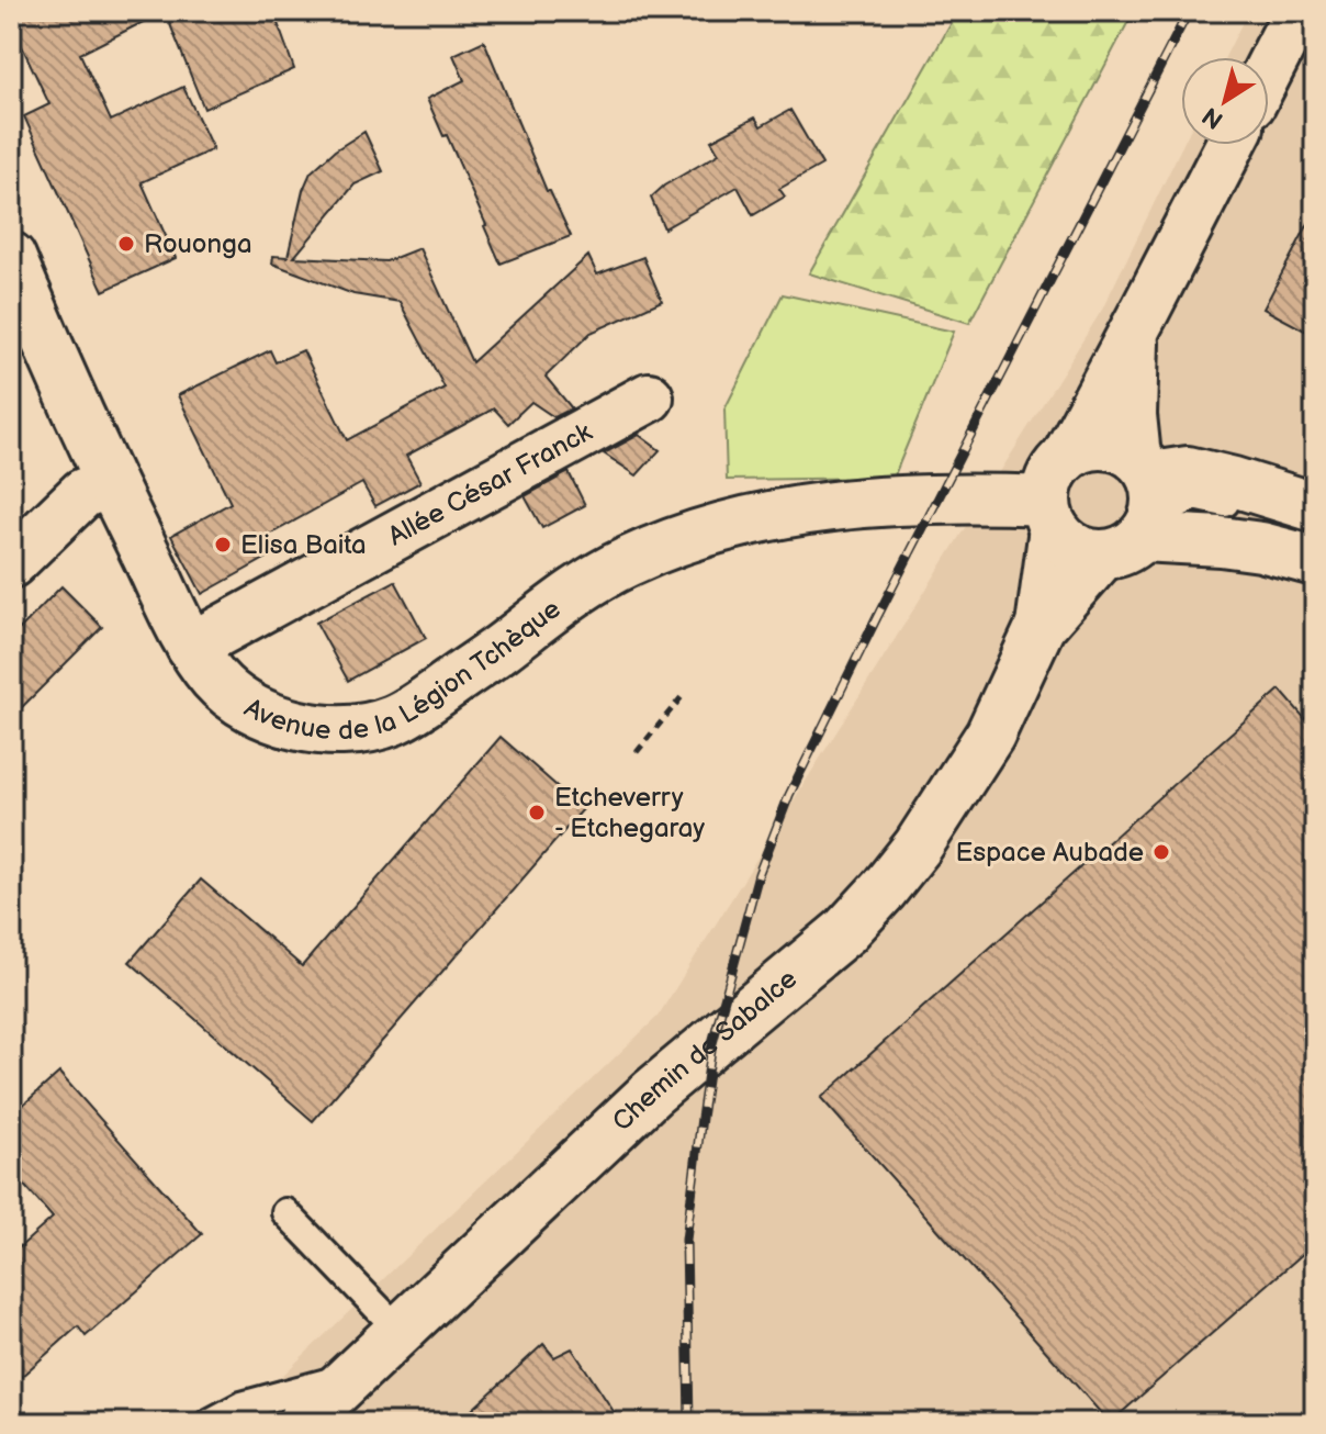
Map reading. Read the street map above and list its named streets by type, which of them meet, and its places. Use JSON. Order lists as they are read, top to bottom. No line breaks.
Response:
{"streets":{"street":["Allée César Franck","Avenue de la Légion Tchèque","Chemin de Sabalce"]},"crossings":[["Allée César Franck","Avenue de la Légion Tchèque"],["Avenue de la Légion Tchèque","Chemin de Sabalce"]],"places":["Rouonga","Elisa Baita","Etcheverry - Etchegaray","Espace Aubade"],"north":"bottom left"}
